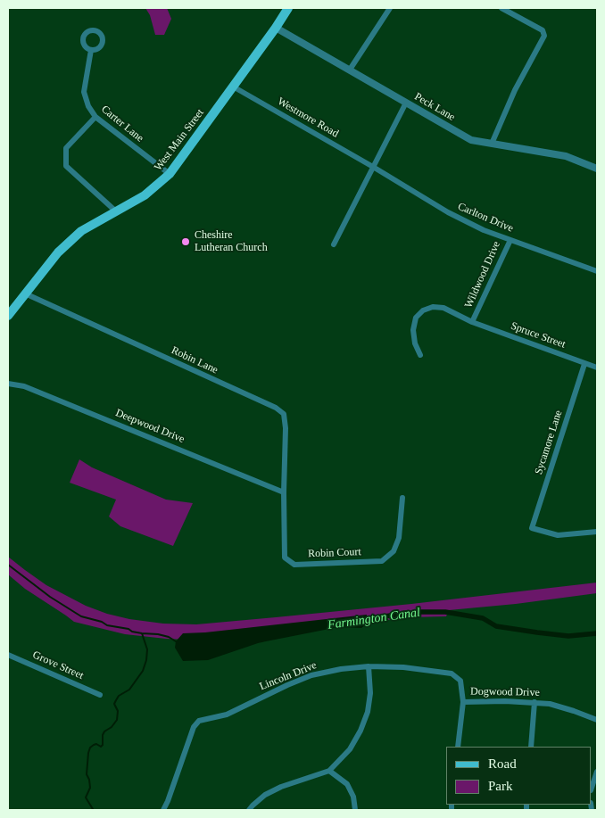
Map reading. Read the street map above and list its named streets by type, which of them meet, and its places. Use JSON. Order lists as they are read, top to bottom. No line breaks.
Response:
{"streets":{"main road":["West Main Street"],"street":["Peck Lane","Westmore Road","Carter Lane","Carlton Drive","Wildwood Drive","Spruce Street","Robin Lane","Deepwood Drive","Sycamore Lane","Robin Court","Grove Street","Lincoln Drive","Dogwood Drive"]},"crossings":[["Peck Lane","West Main Street"],["Westmore Road","West Main Street"],["Westmore Road","Carlton Drive"],["Carter Lane","West Main Street"],["West Main Street","Robin Lane"],["Carlton Drive","Wildwood Drive"],["Wildwood Drive","Spruce Street"],["Spruce Street","Sycamore Lane"],["Robin Lane","Deepwood Drive"],["Robin Lane","Robin Court"],["Deepwood Drive","Robin Court"],["Lincoln Drive","Dogwood Drive"]],"water":["Farmington Canal"],"places":["Cheshire Lutheran Church"],"legend":["Road","Park"]}
